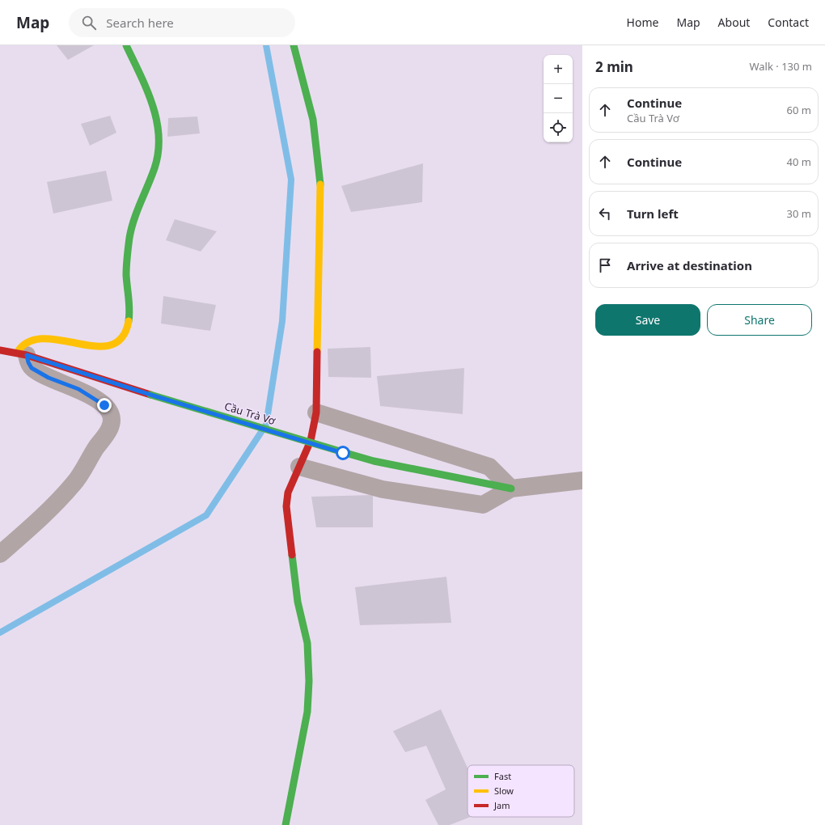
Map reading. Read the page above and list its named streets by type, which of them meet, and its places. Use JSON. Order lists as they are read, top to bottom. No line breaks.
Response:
{"streets":{"street":["Cầu Trà Vơ"]},"legend":["Fast","Slow","Jam"],"page":{"header":"Map","search":"Search here","nav":["Home","Map","About","Contact"],"heading":["2 min","Walk · 130 m"],"map_buttons":["+","−"],"list":[["Continue","Cầu Trà Vơ","60 m"],["Continue","40 m"],["Turn left","30 m"],"Arrive at destination"],"buttons":["Save","Share"]}}
